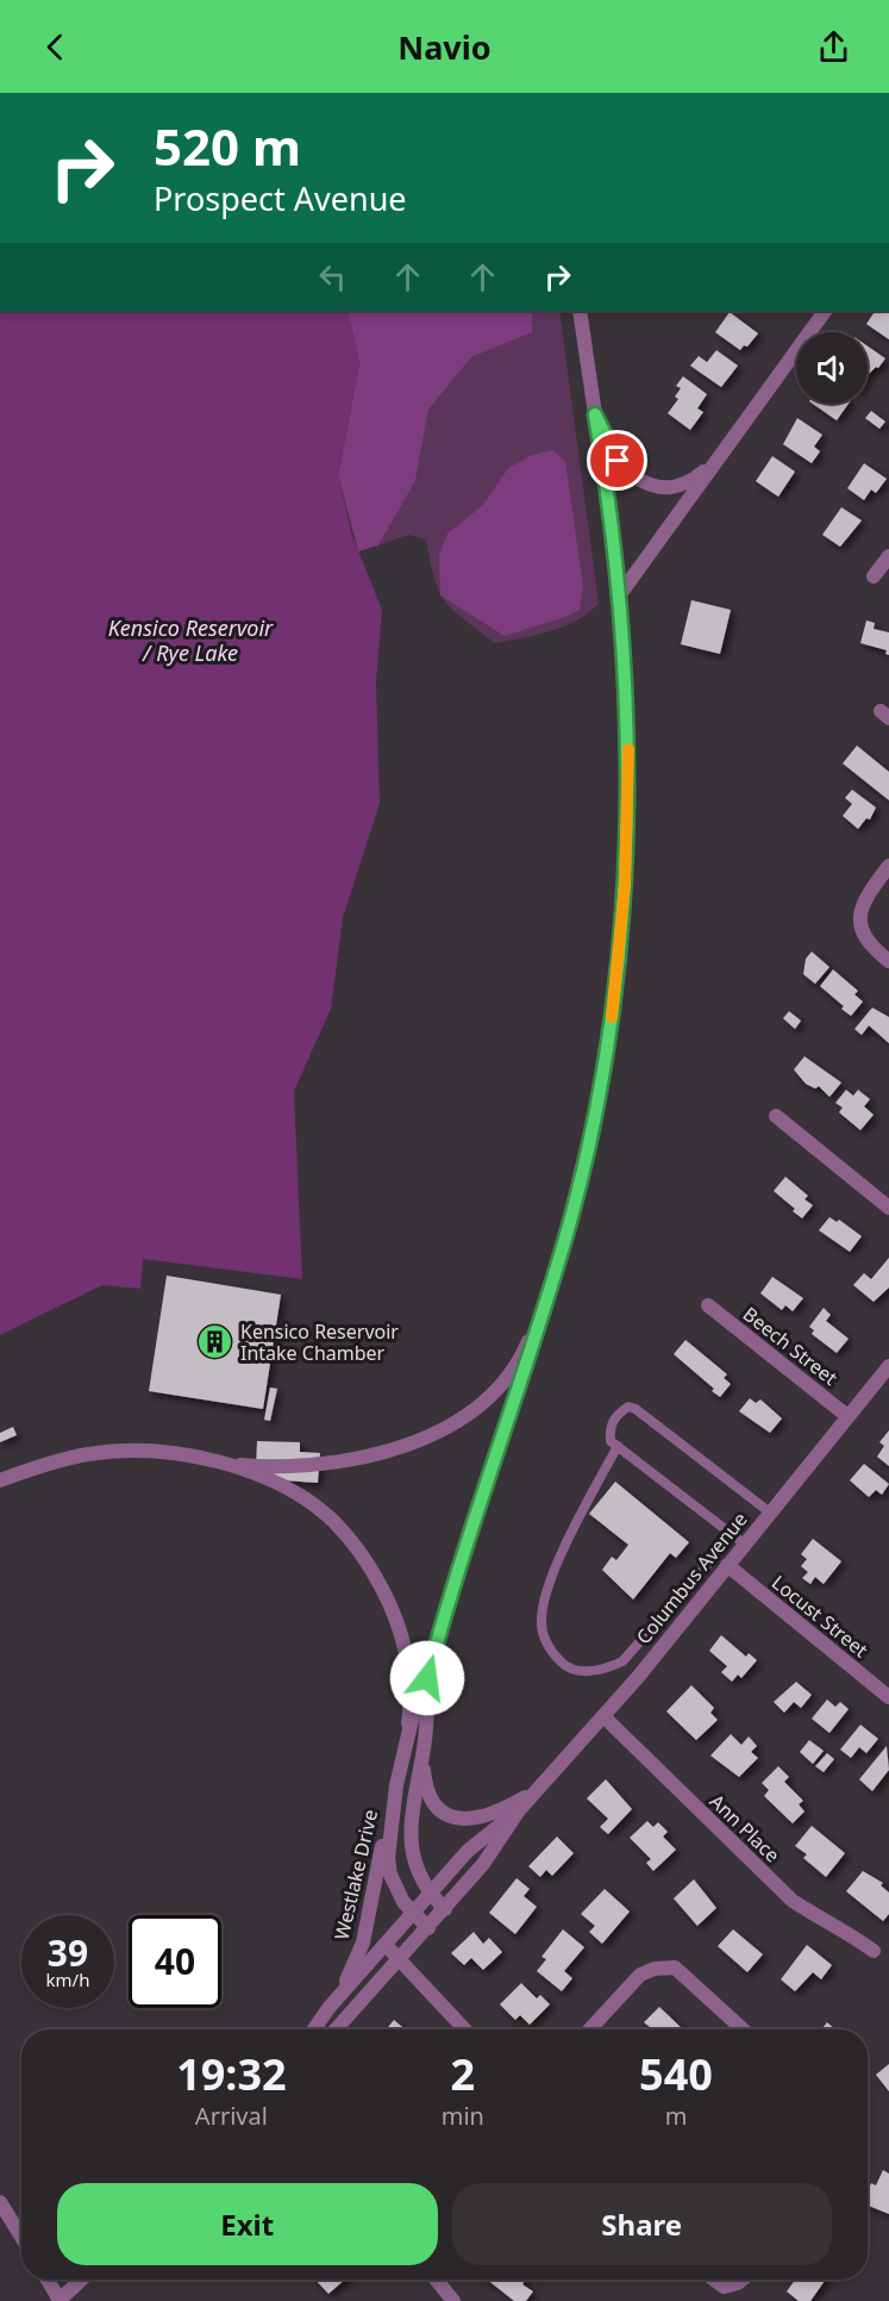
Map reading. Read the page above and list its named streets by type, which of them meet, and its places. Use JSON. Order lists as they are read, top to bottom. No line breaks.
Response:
{"streets":{"street":["Beech Street","Columbus Avenue","Locust Street","Ann Place","Westlake Drive"]},"crossings":[["Beech Street","Columbus Avenue"],["Columbus Avenue","Locust Street"],["Columbus Avenue","Ann Place"],["Columbus Avenue","Westlake Drive"]],"water":["Kensico Reservoir / Rye Lake"],"places":{"building":["Kensico Reservoir Intake Chamber"]},"page":{"header":"Navio","turn":["520 m","Prospect Avenue"],"speed":"39 km/h","limit":"40","eta":["19:32","Arrival","2","min","540","m"],"buttons":["Exit","Share"]}}
